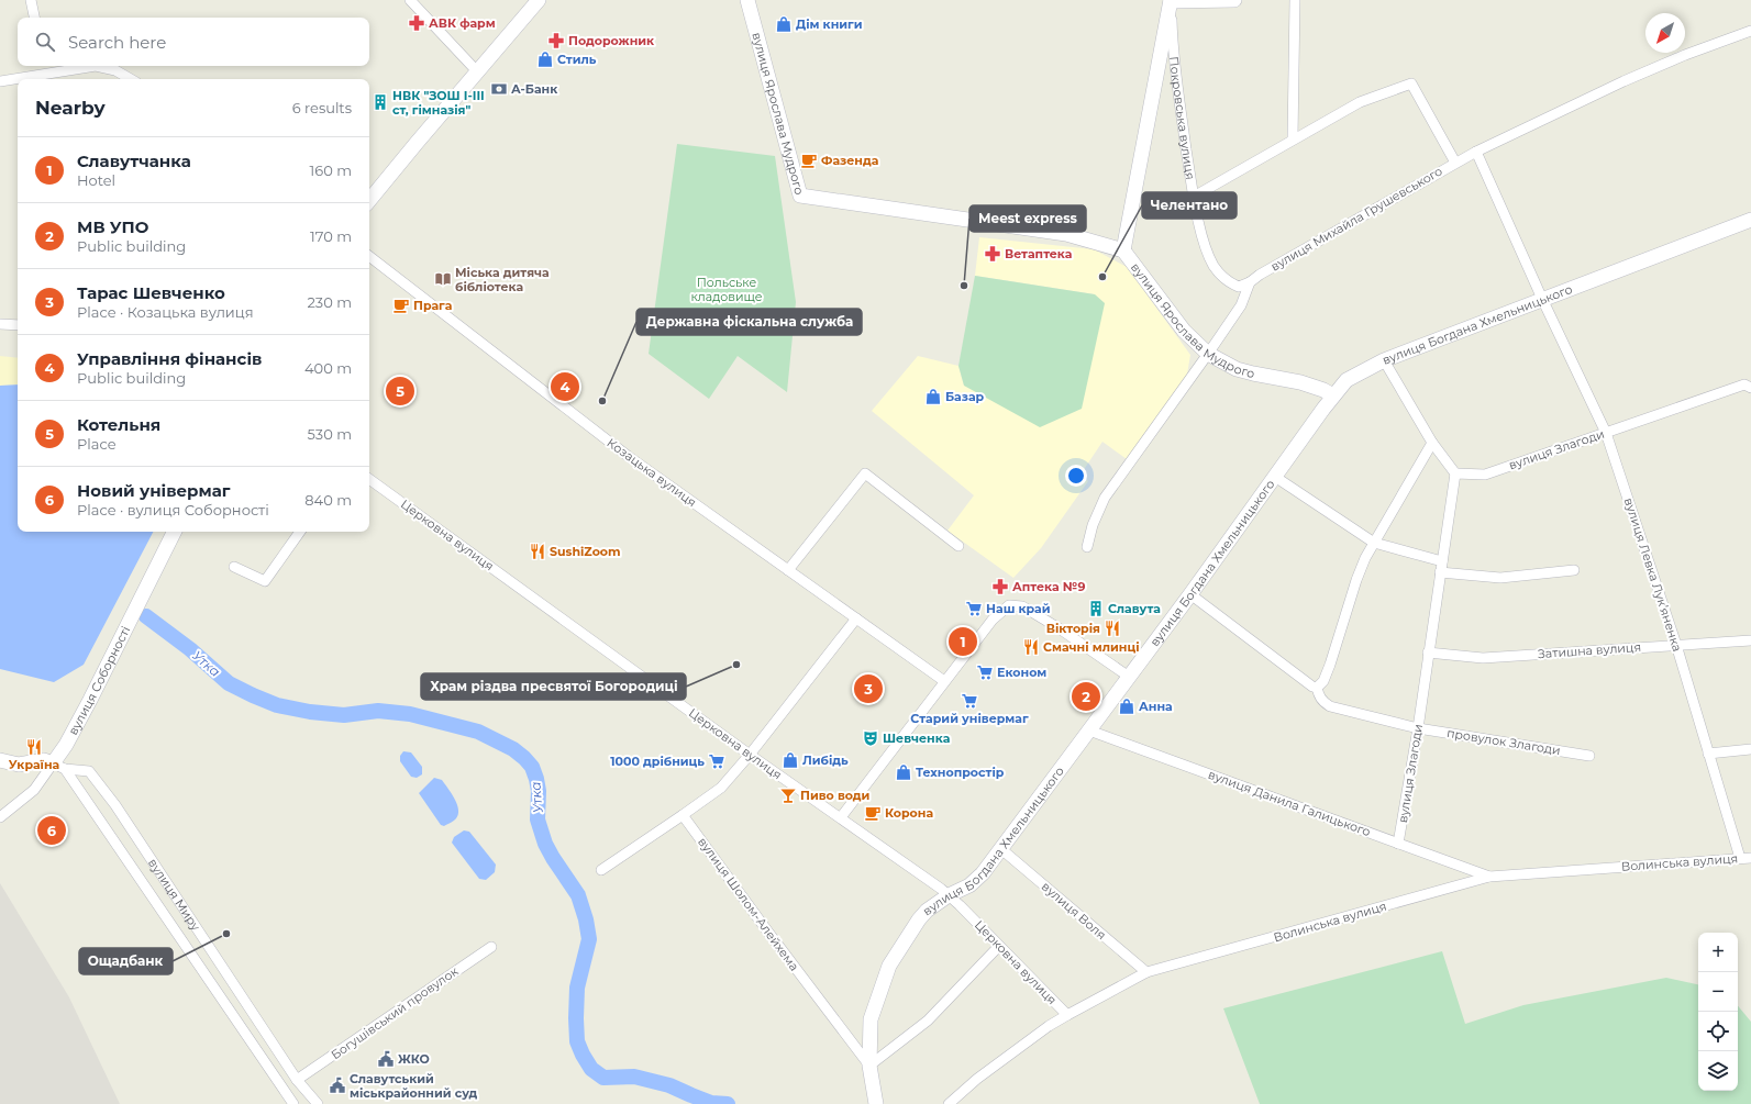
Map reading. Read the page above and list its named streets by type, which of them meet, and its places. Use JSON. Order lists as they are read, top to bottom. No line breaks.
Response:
{"streets":{"main road":["вулиця Ярослава Мудрого","Покровська вулиця","вулиця Богдана Хмельницького","вулиця Соборності","вулиця Миру"],"street":["вулиця Михайла Грушевського","вулиця Злагоди","Козацька вулиця","Церковна вулиця","вулиця Левка Лукʼяненка","Затишна вулиця","провулок Злагоди","вулиця Данила Галицького","Волинська вулиця","вулиця Шолом-Алейхема","вулиця Воля","Богушівський провулок"]},"crossings":[["вулиця Ярослава Мудрого","Покровська вулиця"],["вулиця Ярослава Мудрого","вулиця Богдана Хмельницького"],["Покровська вулиця","вулиця Михайла Грушевського"],["вулиця Михайла Грушевського","вулиця Левка Лукʼяненка"],["вулиця Богдана Хмельницького","Церковна вулиця"],["вулиця Богдана Хмельницького","вулиця Левка Лукʼяненка"],["вулиця Богдана Хмельницького","вулиця Данила Галицького"],["вулиця Богдана Хмельницького","вулиця Шолом-Алейхема"],["вулиця Богдана Хмельницького","вулиця Воля"],["вулиця Злагоди","вулиця Левка Лукʼяненка"],["вулиця Злагоди","Затишна вулиця"],["вулиця Злагоди","провулок Злагоди"],["вулиця Злагоди","вулиця Данила Галицького"],["Церковна вулиця","Волинська вулиця"],["вулиця Левка Лукʼяненка","Затишна вулиця"],["вулиця Левка Лукʼяненка","Волинська вулиця"],["вулиця Соборності","вулиця Миру"],["вулиця Данила Галицького","Волинська вулиця"],["Волинська вулиця","вулиця Воля"],["вулиця Миру","Богушівський провулок"]],"water":["Утка"],"parks":["Польське кладовище"],"places":{"pharmacy":["АВК фарм","Подорожник","Ветаптека","Аптека №9"],"shop":["Дім книги","Стиль","Базар","Анна","Либідь","Технопростір"],"bank":["А-Банк"],"building":["НВК \"ЗОШ І-ІІІ ст, гімназія\"","Славута"],"cafe":["Фазенда","Прага","Корона"],"other":["Челентано","Meest express","Державна фіскальна служба","Храм різдва пресвятої Богородиці","Ощадбанк"],"library":["Міська дитяча бібліотека"],"restaurant":["SushiZoom","Вікторія","Смачні млинці","Україна"],"supermarket":["Наш край","Економ","Старий універмаг","1000 дрібниць"],"theatre":["Шевченка"],"bar":["Пиво води"],"public building":["ЖКО","Славутський міськрайонний суд"]},"north":"bottom left","page":{"search":"Search here","heading":["Nearby","6 results"],"list":[{"mark":"1","name":"Славутчанка","note":"Hotel","value":"160 m"},{"mark":"2","name":"МВ УПО","note":"Public building","value":"170 m"},{"mark":"3","name":"Тарас Шевченко","note":"Place · Козацька вулиця","value":"230 m"},{"mark":"4","name":"Управління фінансів","note":"Public building","value":"400 m"},{"mark":"5","name":"Котельня","note":"Place","value":"530 m"},{"mark":"6","name":"Новий універмаг","note":"Place · вулиця Соборності","value":"840 m"}],"pins":["4","5","1","3","2","6"],"map_buttons":["+","−"]}}
